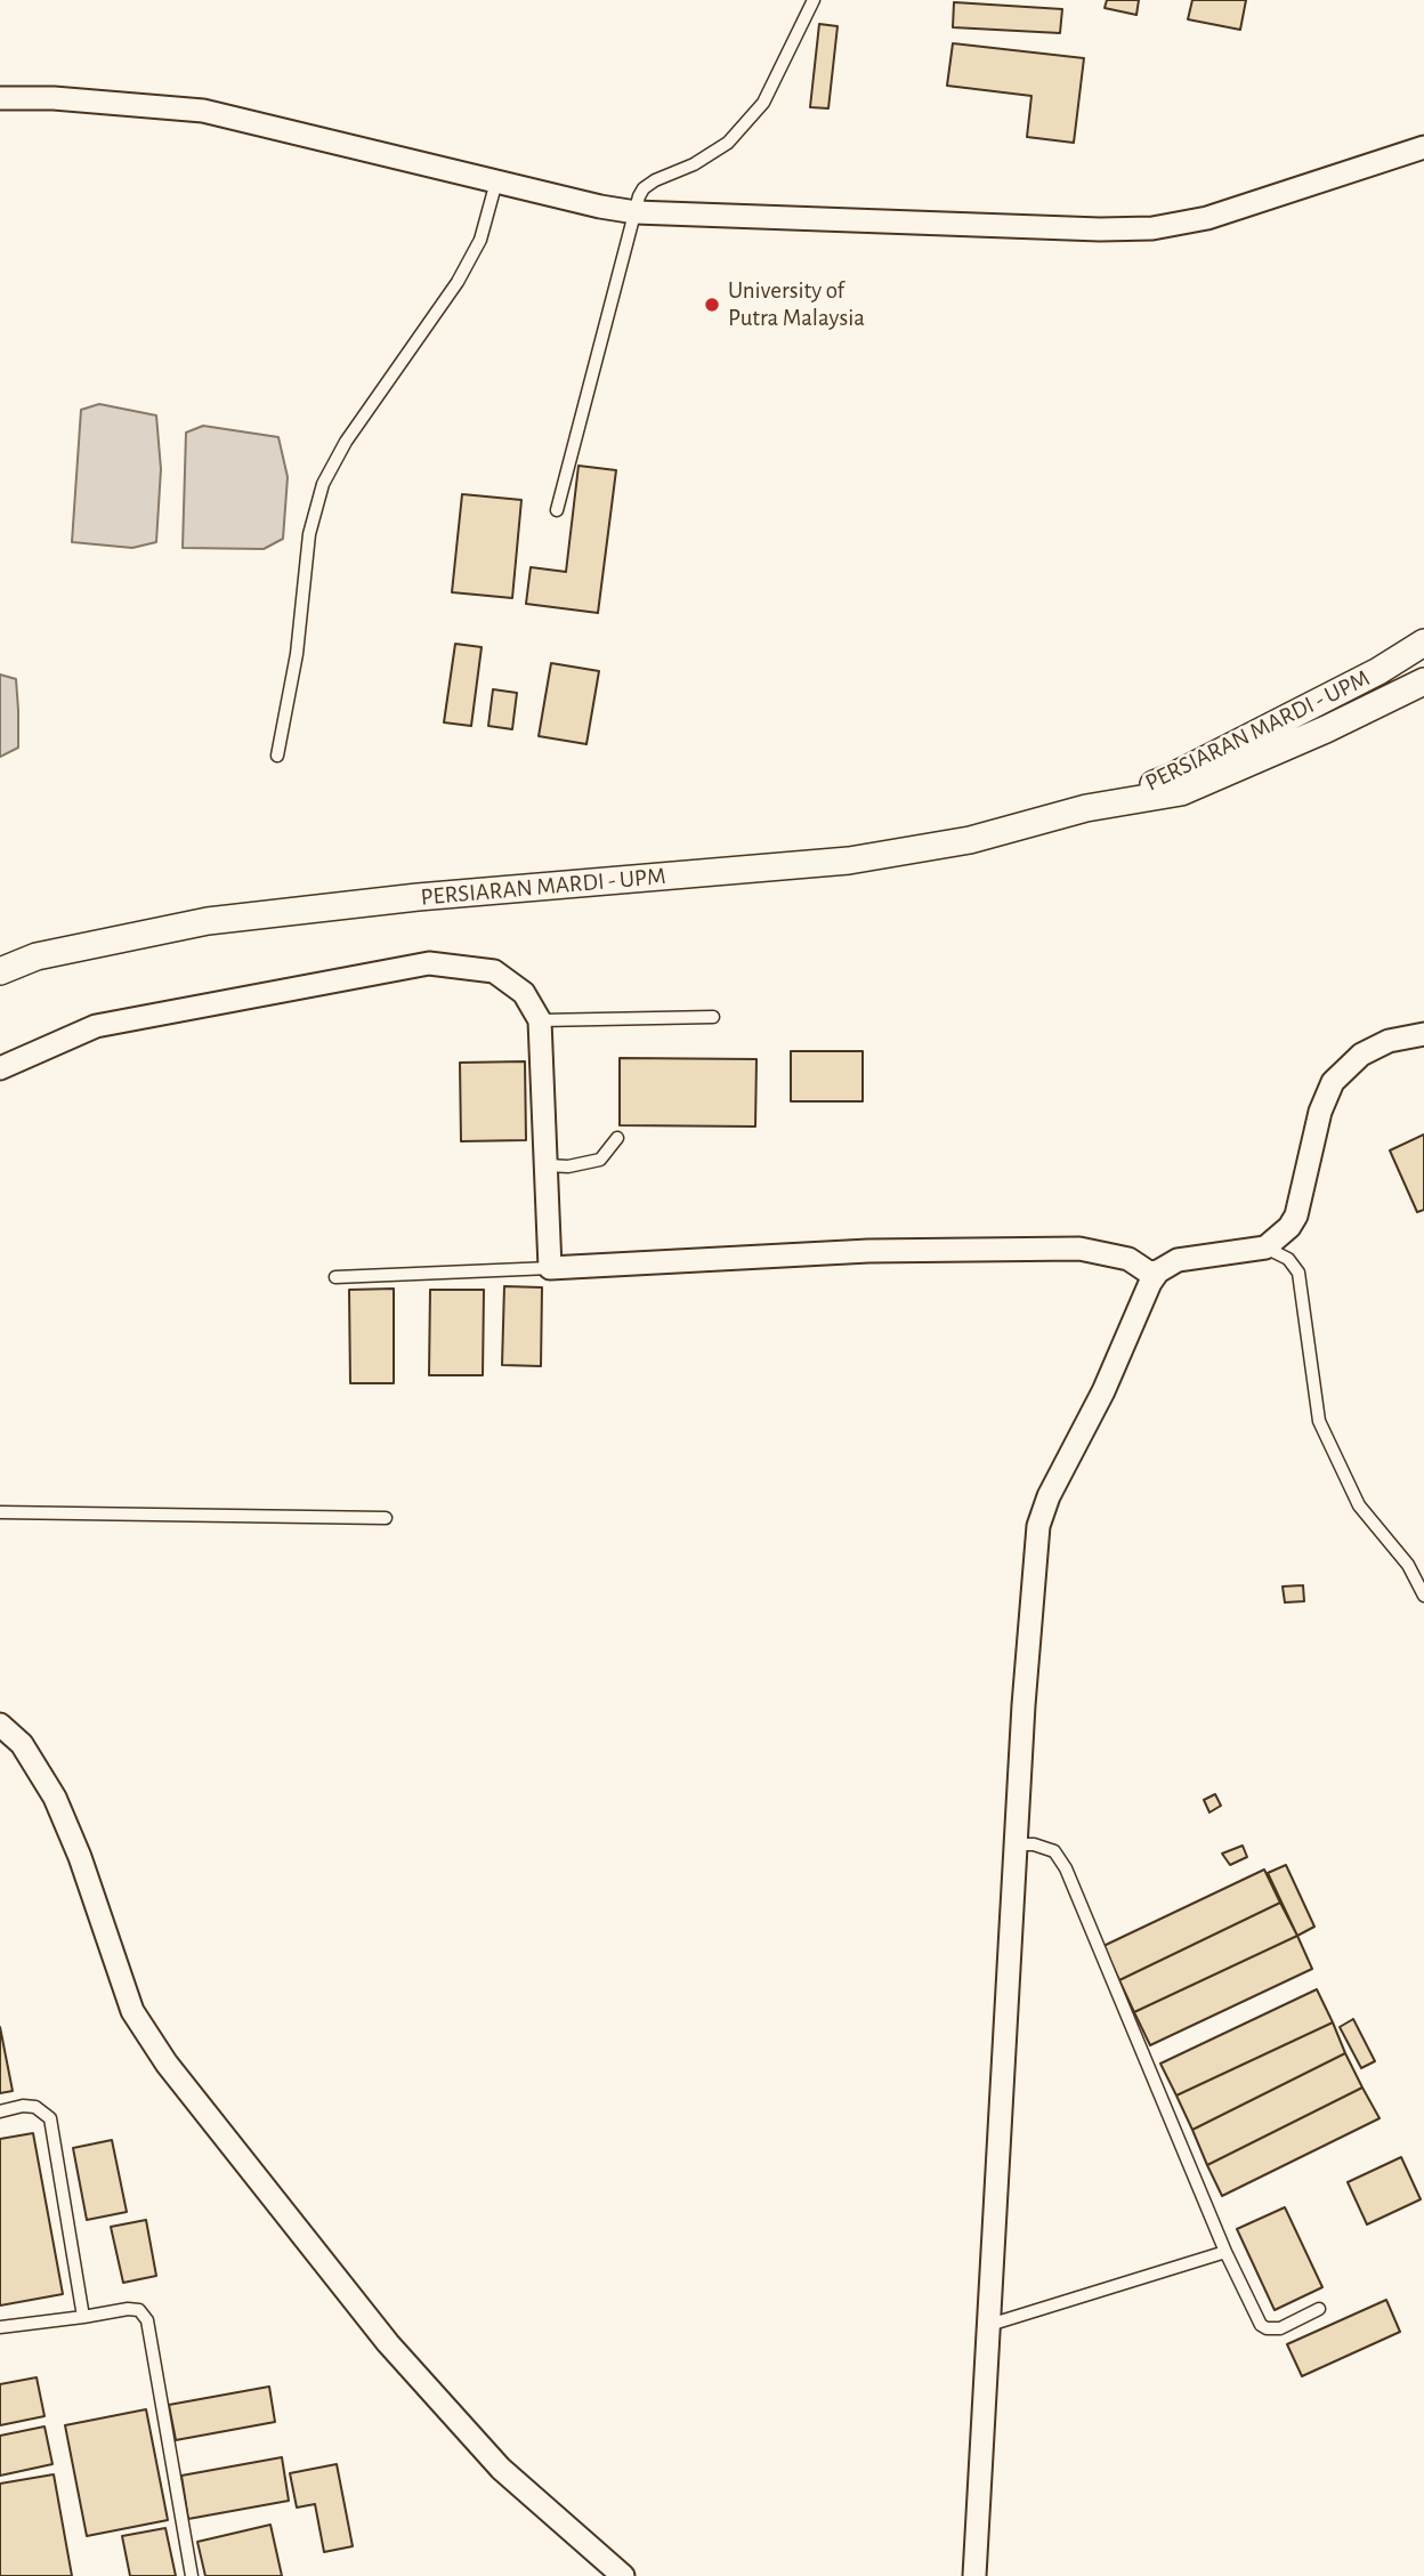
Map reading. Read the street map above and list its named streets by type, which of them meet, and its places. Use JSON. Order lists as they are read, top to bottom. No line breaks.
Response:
{"streets":{"street":["PERSIARAN MARDI - UPM"]},"places":["University of Putra Malaysia"]}
